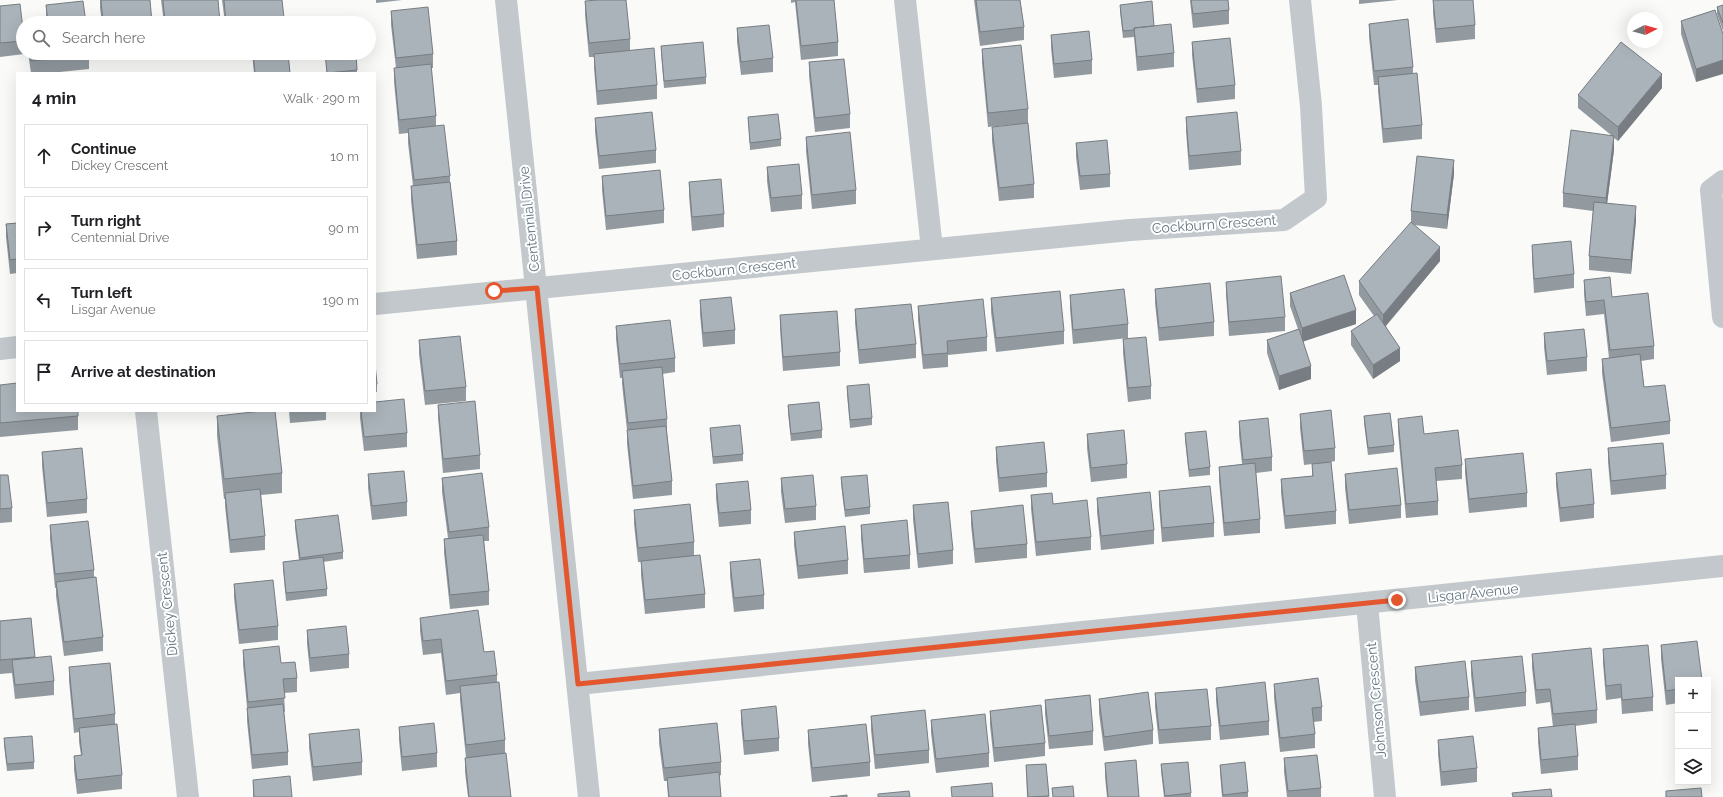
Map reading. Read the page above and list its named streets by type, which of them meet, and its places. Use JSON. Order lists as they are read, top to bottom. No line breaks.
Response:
{"streets":{"street":["Centennial Drive","Cockburn Crescent","Lisgar Avenue","Dickey Crescent","Johnson Crescent"]},"crossings":[["Centennial Drive","Cockburn Crescent"],["Centennial Drive","Lisgar Avenue"],["Lisgar Avenue","Johnson Crescent"]],"north":"right","page":{"search":"Search here","heading":["4 min","Walk · 290 m"],"list":[["Continue","Dickey Crescent","10 m"],["Turn right","Centennial Drive","90 m"],["Turn left","Lisgar Avenue","190 m"],"Arrive at destination"],"map_buttons":["+","−"]}}
